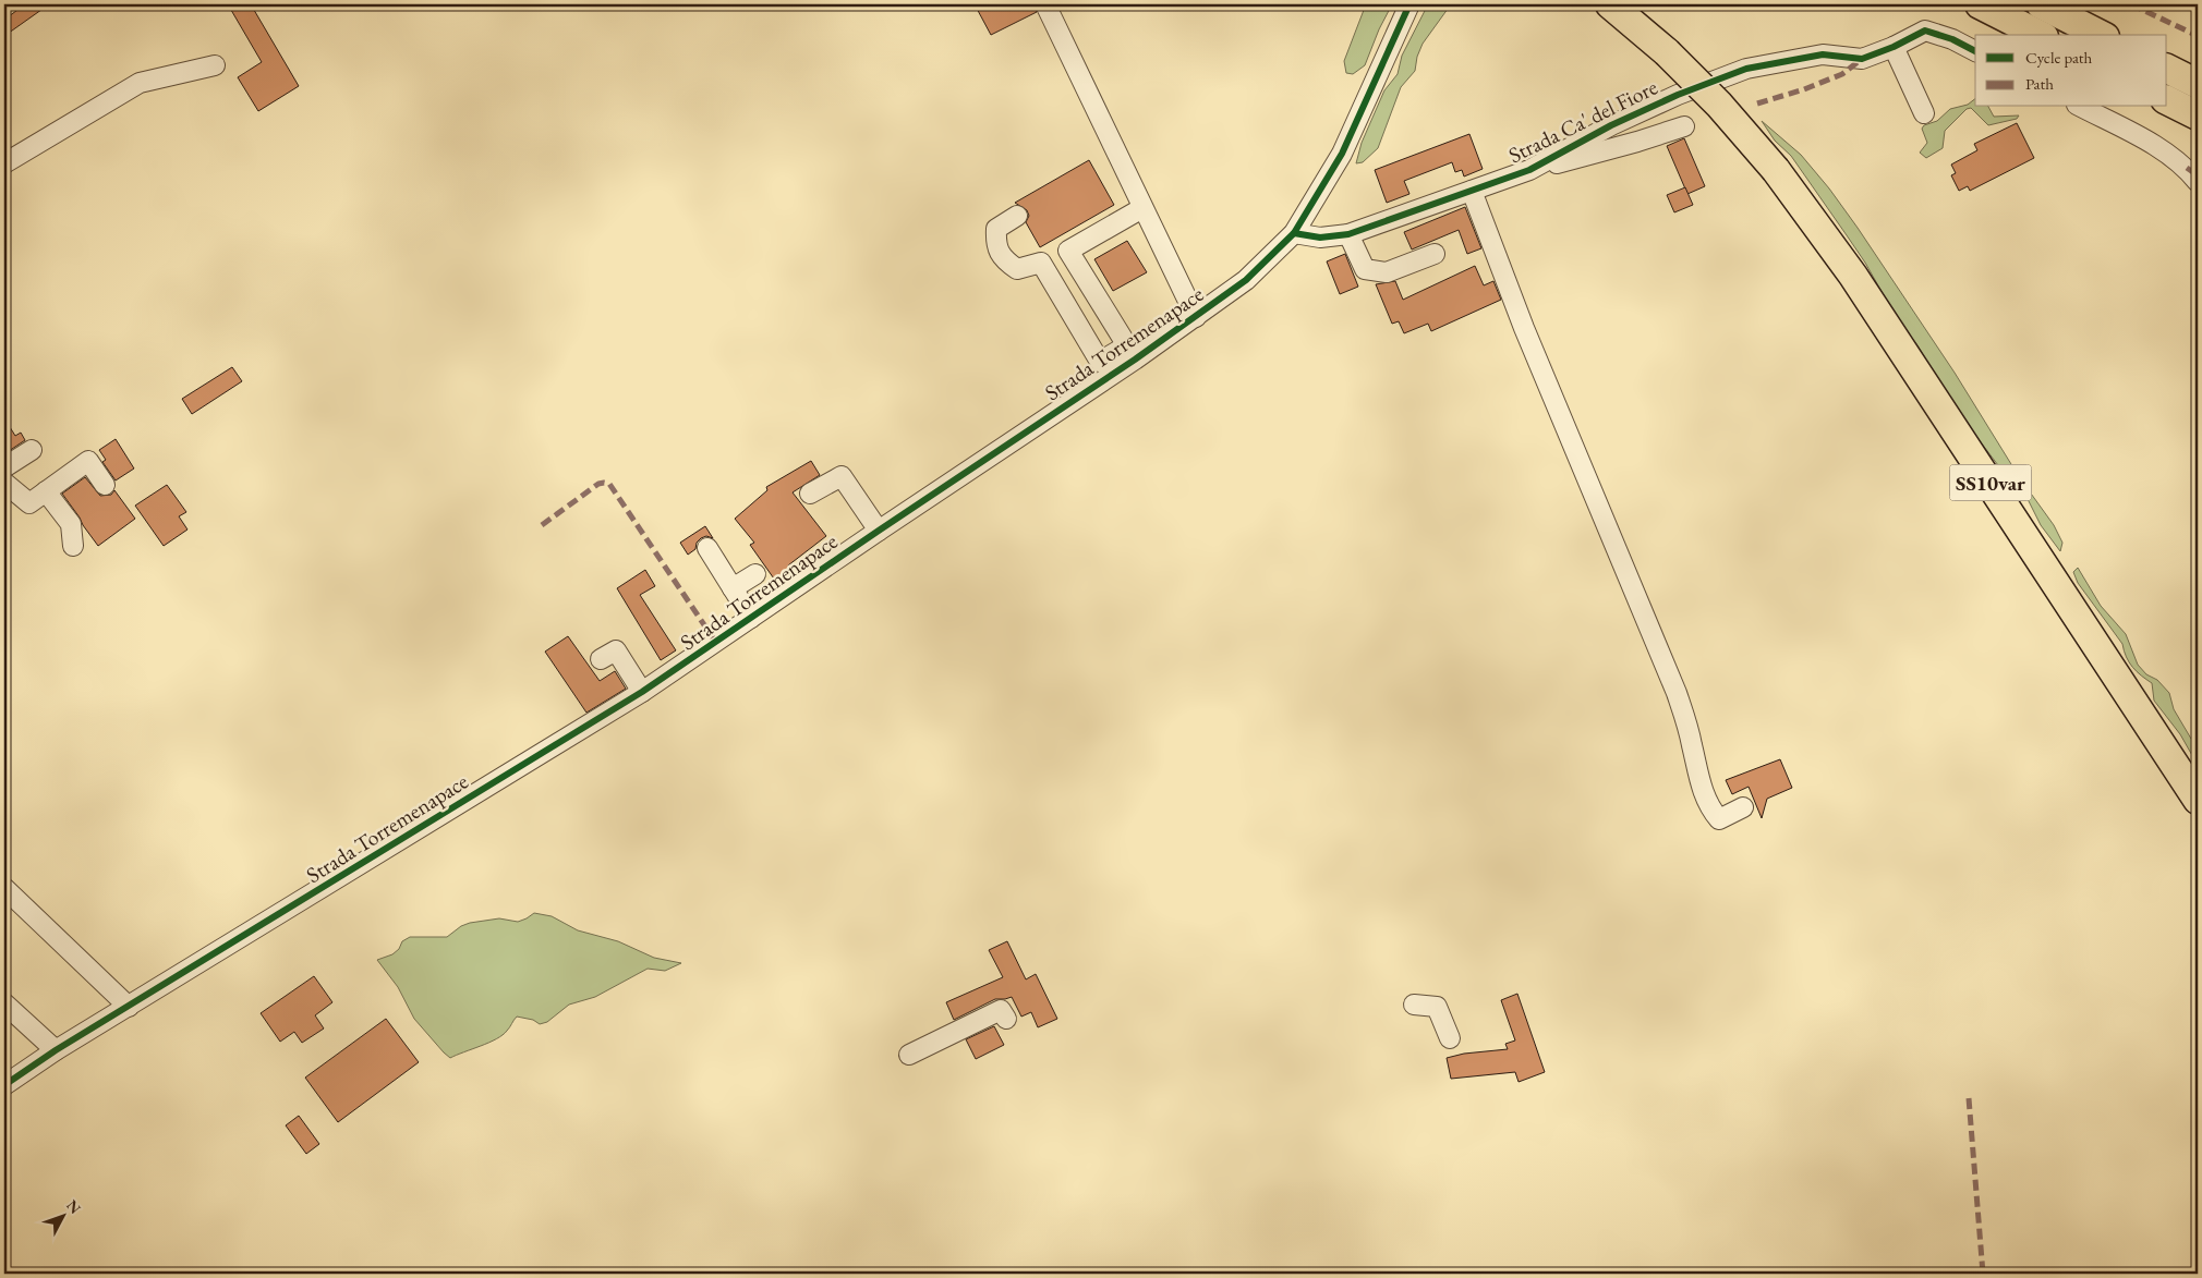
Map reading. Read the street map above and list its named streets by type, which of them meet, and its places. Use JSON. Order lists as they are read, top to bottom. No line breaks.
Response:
{"streets":{"highway":["SS10var"],"street":["Strada Ca' del Fiore","Strada Torremenapace"]},"crossings":[["Strada Ca' del Fiore","Strada Torremenapace"]],"legend":["Cycle path","Path"],"north":"top right"}
